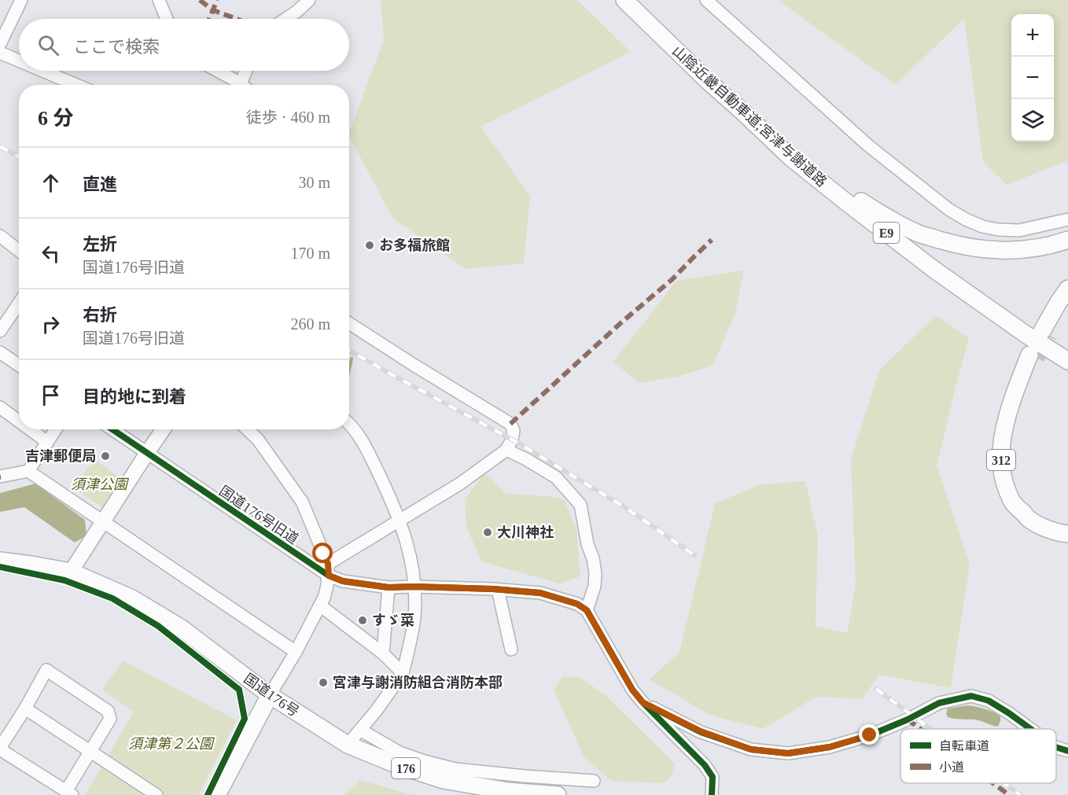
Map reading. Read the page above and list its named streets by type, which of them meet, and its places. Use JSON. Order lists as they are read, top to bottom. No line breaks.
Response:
{"streets":{"highway":["山陰近畿自動車道;宮津与謝道路","E9","312","国道176号","176"],"street":["国道176号旧道"]},"crossings":[["山陰近畿自動車道;宮津与謝道路","E9"],["山陰近畿自動車道;宮津与謝道路","312"],["E9","312"]],"parks":["須津公園","須津第２公園"],"places":["お多福旅館","吉津郵便局","大川神社","すゞ菜","宮津与謝消防組合消防本部"],"legend":["自転車道","小道"],"page":{"map_buttons":["+","−"],"search":"ここで検索","heading":["6 分","徒歩 · 460 m"],"list":[["直進","30 m"],["左折","国道176号旧道","170 m"],["右折","国道176号旧道","260 m"],"目的地に到着"]}}
